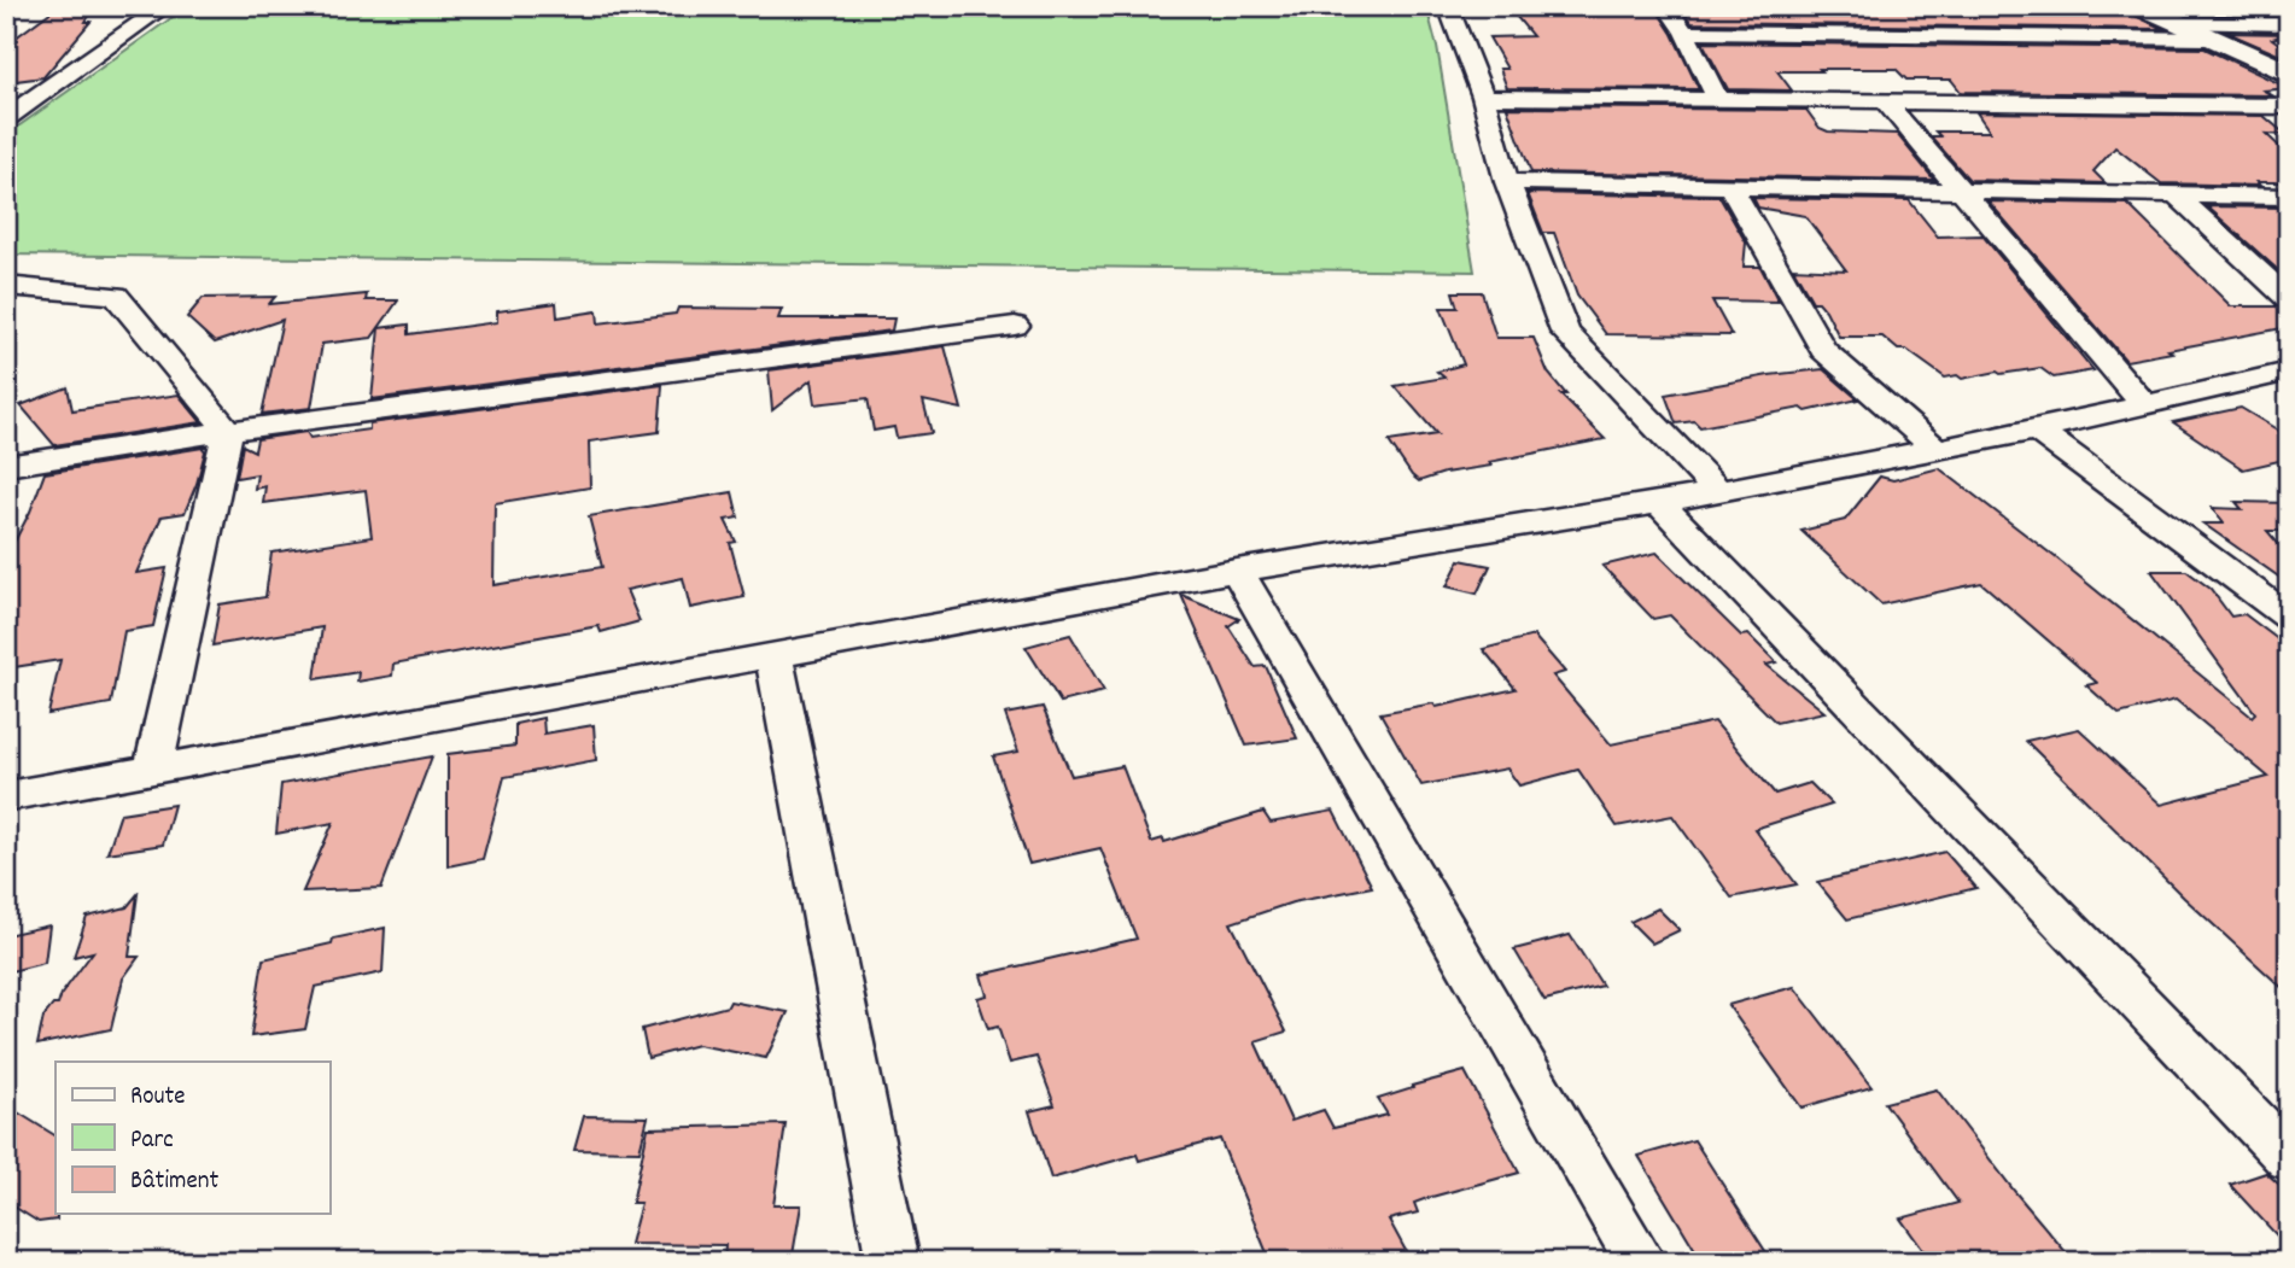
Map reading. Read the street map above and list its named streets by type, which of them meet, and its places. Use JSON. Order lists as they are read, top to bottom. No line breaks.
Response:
{"legend":["Route","Parc","Bâtiment"]}
